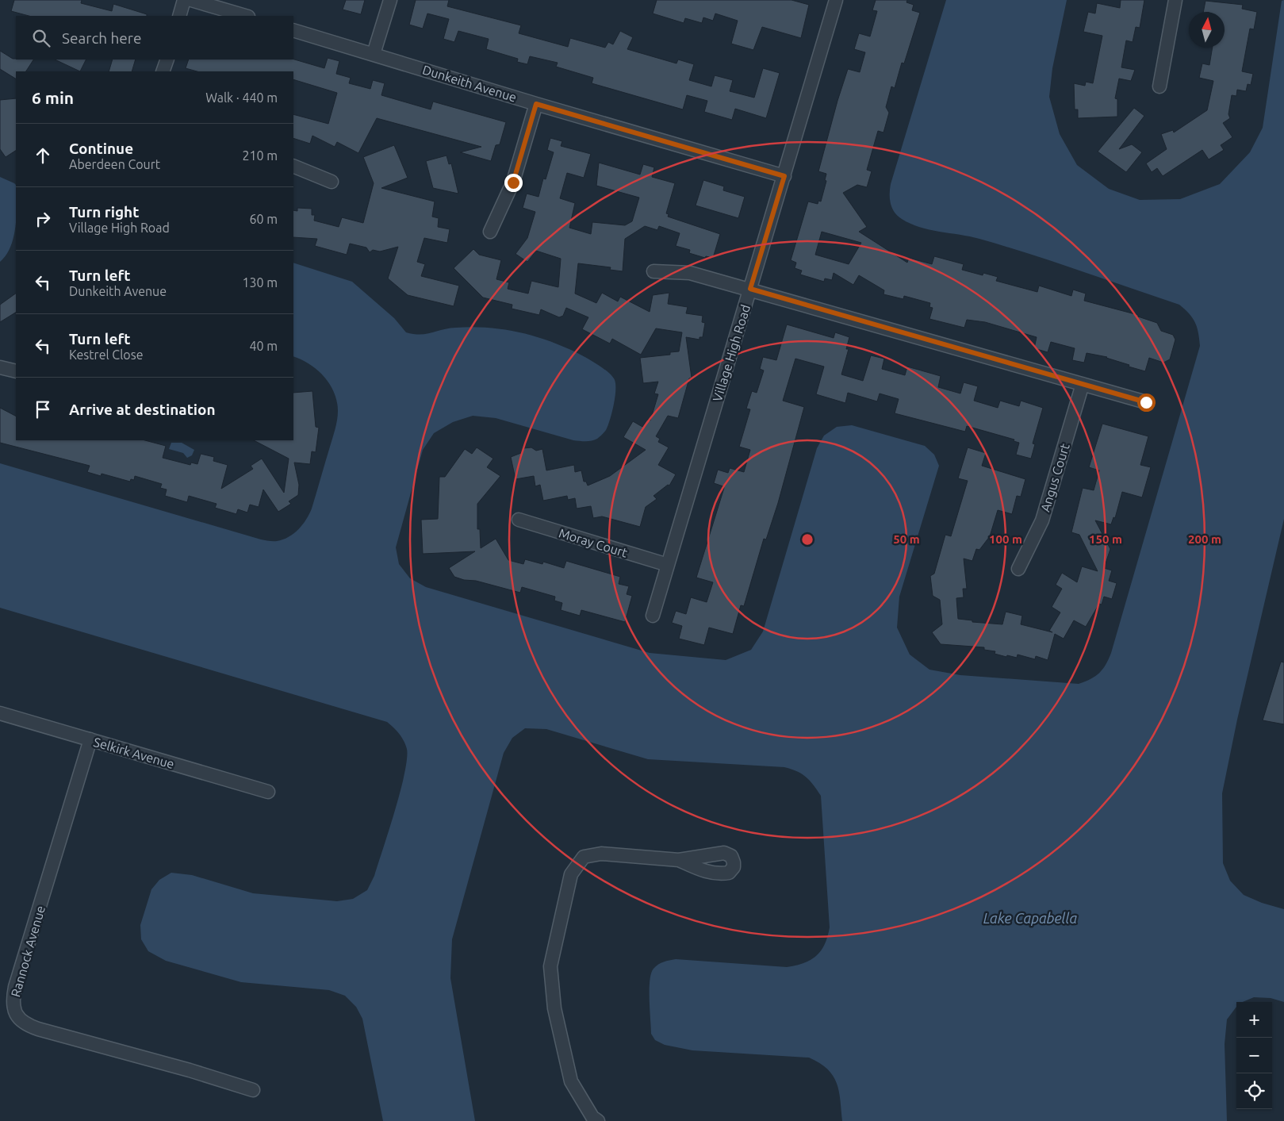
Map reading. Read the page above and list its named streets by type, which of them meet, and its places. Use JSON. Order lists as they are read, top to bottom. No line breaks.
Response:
{"streets":{"street":["Dunkeith Avenue","Village High Road","Angus Court","Moray Court","Selkirk Avenue","Rannock Avenue"]},"crossings":[["Dunkeith Avenue","Village High Road"],["Village High Road","Moray Court"],["Selkirk Avenue","Rannock Avenue"]],"water":["Lake Capabella"],"north":"top","page":{"search":"Search here","heading":["6 min","Walk · 440 m"],"list":[["Continue","Aberdeen Court","210 m"],["Turn right","Village High Road","60 m"],["Turn left","Dunkeith Avenue","130 m"],["Turn left","Kestrel Close","40 m"],"Arrive at destination"],"map_buttons":["+","−"]},"rings":["50 m","100 m","150 m","200 m"]}
